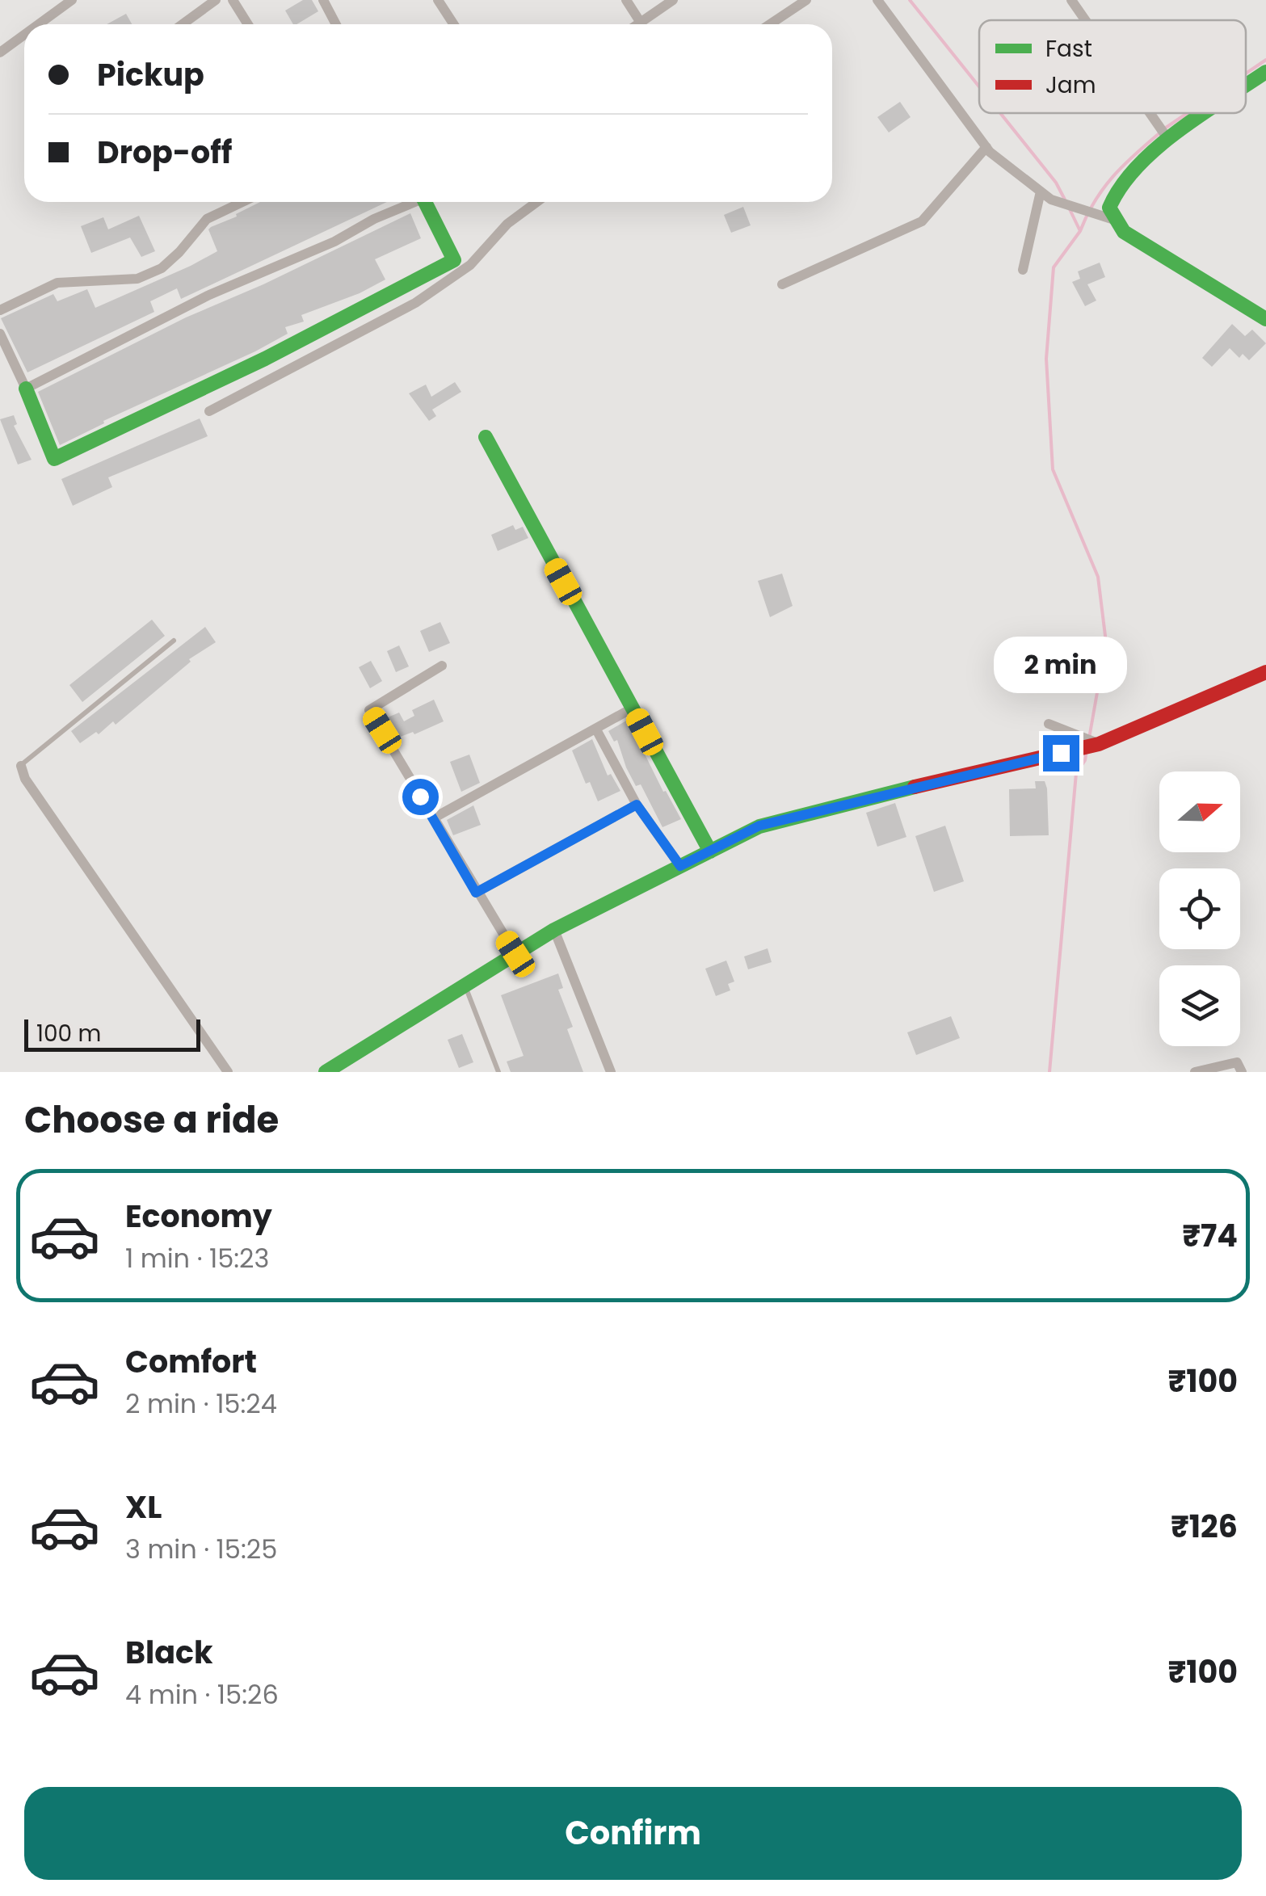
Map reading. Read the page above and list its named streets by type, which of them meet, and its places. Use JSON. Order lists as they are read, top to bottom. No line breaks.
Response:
{"legend":["Fast","Jam"],"scale_bar":"100 m","north":"right","page":{"banner":["Pickup","Drop-off"],"bubble":"2 min","scale":"100 m","heading":"Choose a ride","list":[{"name":"Economy","note":"1 min · 15:23","value":"₹74"},{"name":"Comfort","note":"2 min · 15:24","value":"₹100"},{"name":"XL","note":"3 min · 15:25","value":"₹126"},{"name":"Black","note":"4 min · 15:26","value":"₹100"}],"buttons":"Confirm"}}
